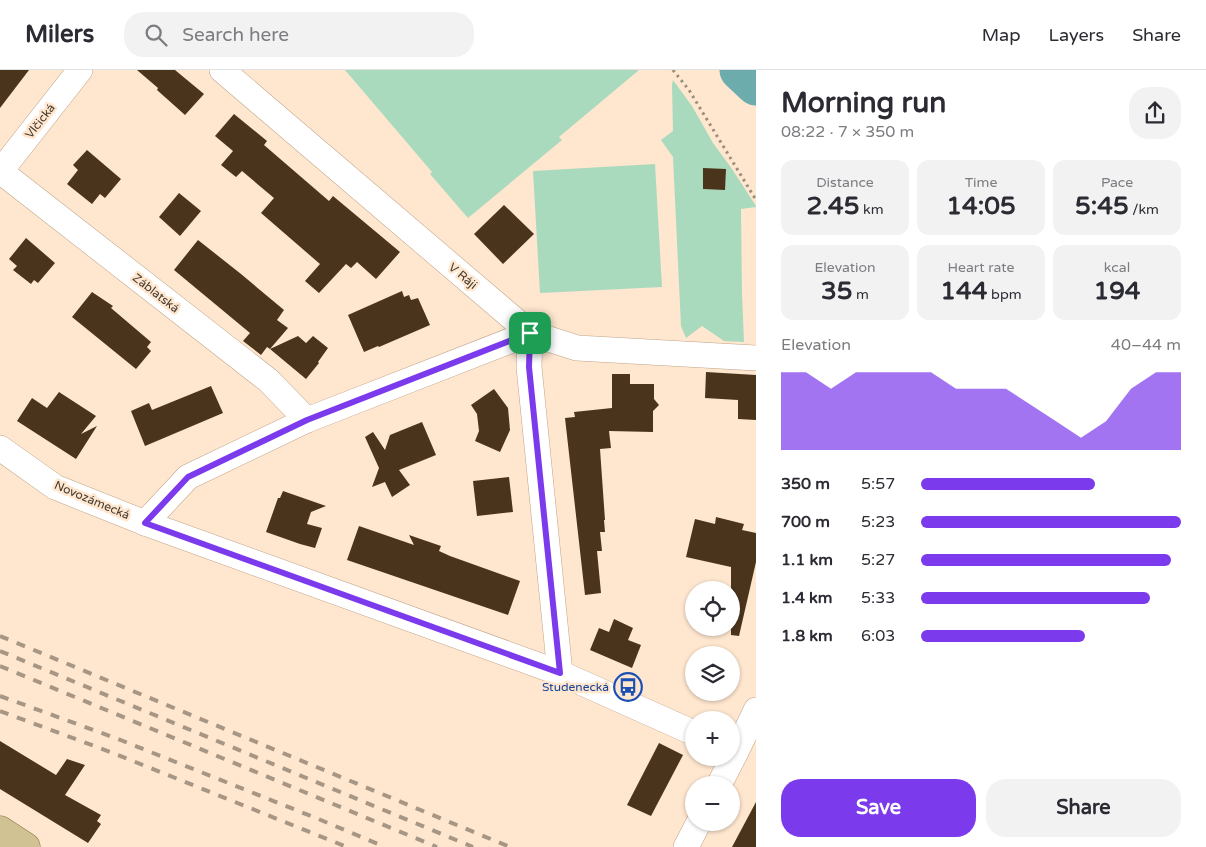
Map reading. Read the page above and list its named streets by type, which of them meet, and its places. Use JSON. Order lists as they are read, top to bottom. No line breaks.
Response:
{"streets":{"street":["Vlčická","V Ráji","Záblatská","Novozámecká"]},"crossings":[["Vlčická","Záblatská"]],"places":{"bus stop":["Studenecká"]},"page":{"header":"Milers","search":"Search here","nav":["Map","Layers","Share"],"heading":["Morning run","08:22 · 7 × 350 m"],"stats":[["Distance","2.45 km"],["Time","14:05"],["Pace","5:45 /km"],["Elevation","35 m"],["Heart rate","144 bpm"],["kcal","194"]],"chart":["Elevation","40–44 m"],"list":[{"name":"350 m","note":"5:57"},{"name":"700 m","note":"5:23"},{"name":"1.1 km","note":"5:27"},{"name":"1.4 km","note":"5:33"},{"name":"1.8 km","note":"6:03"}],"map_buttons":["+","−"],"buttons":["Save","Share"]}}
